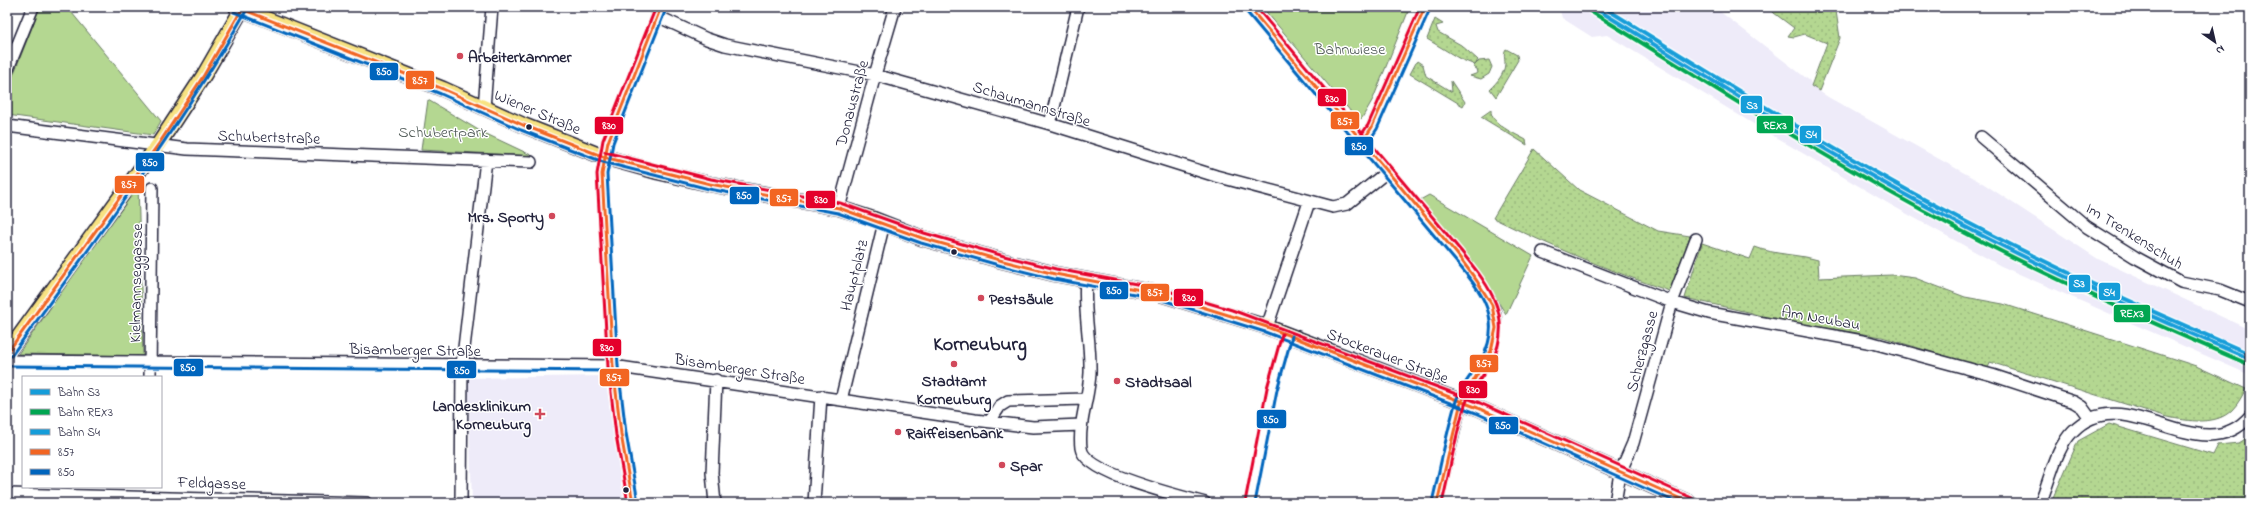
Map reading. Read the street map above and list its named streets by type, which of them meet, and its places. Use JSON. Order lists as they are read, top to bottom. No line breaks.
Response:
{"streets":{"main road":["Wiener Straße","Hauptplatz","Stockerauer Straße"],"street":["Donaustraße","Schaumannstraße","Schubertstraße","Im Trenkenschuh","Kielmannseggasse","Am Neubau","Bisamberger Straße","Scherzgasse","Feldgasse"]},"crossings":[["Donaustraße","Schaumannstraße"],["Donaustraße","Wiener Straße"],["Wiener Straße","Hauptplatz"],["Hauptplatz","Stockerauer Straße"],["Kielmannseggasse","Bisamberger Straße"],["Am Neubau","Scherzgasse"],["Scherzgasse","Stockerauer Straße"]],"districts":["Korneuburg"],"parks":["Bahnwiese","Schubertpark"],"places":{"other":["Arbeiterkammer","Mrs. Sporty","Pestsäule","Stadtamt Korneuburg","Stadtsaal","Raiffeisenbank","Spar"],"health":["Landesklinikum Korneuburg"]},"lines":["rail line S3","rail line S4","transit line 857","transit line 830","transit line 850","rail line REX3"],"legend":["Bahn S3","Bahn REX3","Bahn S4","857","850"],"north":"bottom right"}
